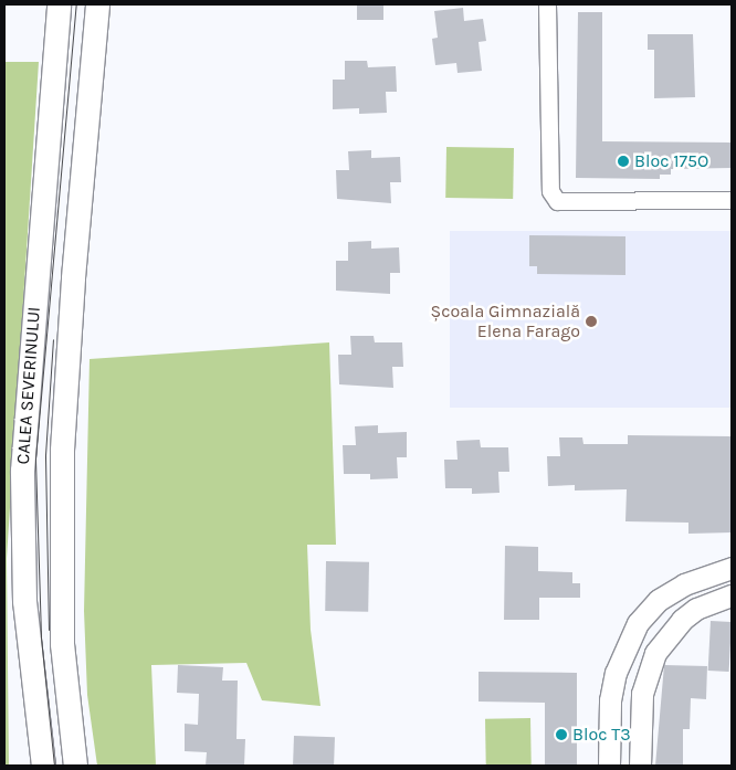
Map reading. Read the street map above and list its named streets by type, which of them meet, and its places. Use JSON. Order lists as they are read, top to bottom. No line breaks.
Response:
{"streets":{"main road":["CALEA SEVERINULUI"]},"places":["Bloc 175O","Școala Gimnazială Elena Farago","Bloc T3"]}
